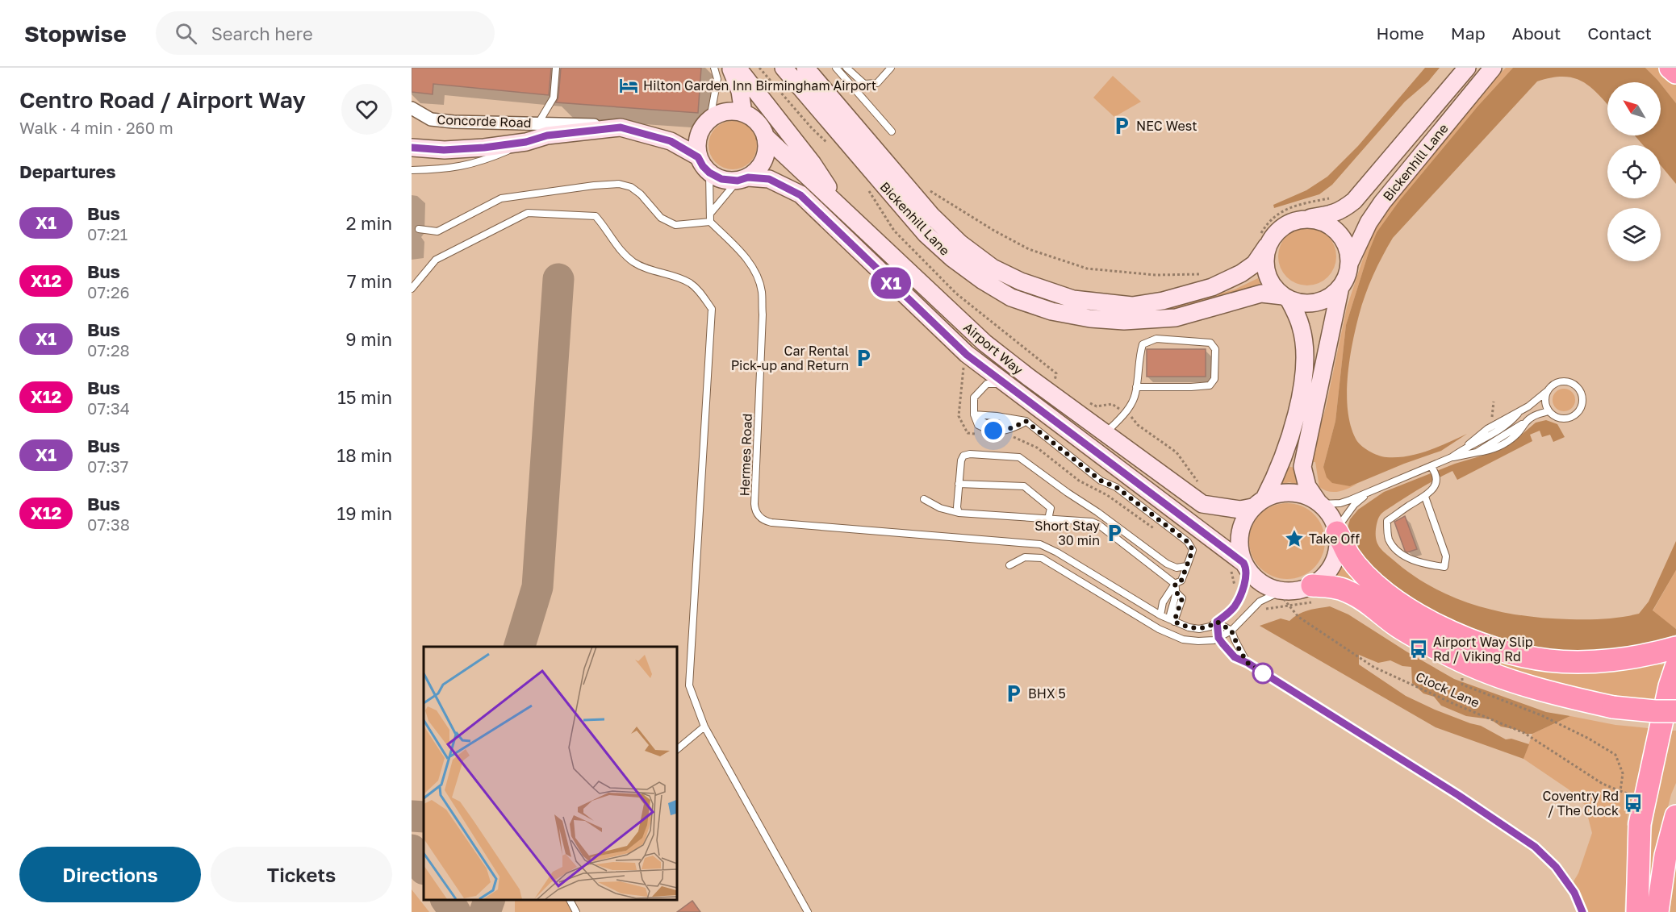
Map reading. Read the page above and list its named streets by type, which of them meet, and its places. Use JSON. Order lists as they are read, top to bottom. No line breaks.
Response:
{"streets":{"street":["Concorde Road","Bickenhill Lane","Airport Way"],"lane":["Hermes Road"],"path":["Clock Lane"]},"crossings":[["Concorde Road","Airport Way"],["Airport Way","Clock Lane"]],"places":{"hotel":["Hilton Garden Inn Birmingham Airport"],"parking":["NEC West","Car Rental Pick-up and Return","Short Stay 30 min","BHX 5"],"place":["Take Off"],"bus stop":["Airport Way Slip Rd / Viking Rd","Coventry Rd / The Clock"]},"lines":["bus line X1"],"north":"top left","page":{"header":"Stopwise","search":"Search here","nav":["Home","Map","About","Contact"],"heading":[["Centro Road / Airport Way","Walk · 4 min · 260 m"],"Departures"],"on_map":"X1","list":[{"mark":"X1","name":"Bus","note":"07:21","value":"2 min"},{"mark":"X12","name":"Bus","note":"07:26","value":"7 min"},{"mark":"X1","name":"Bus","note":"07:28","value":"9 min"},{"mark":"X12","name":"Bus","note":"07:34","value":"15 min"},{"mark":"X1","name":"Bus","note":"07:37","value":"18 min"},{"mark":"X12","name":"Bus","note":"07:38","value":"19 min"}],"buttons":["Directions","Tickets"]}}
